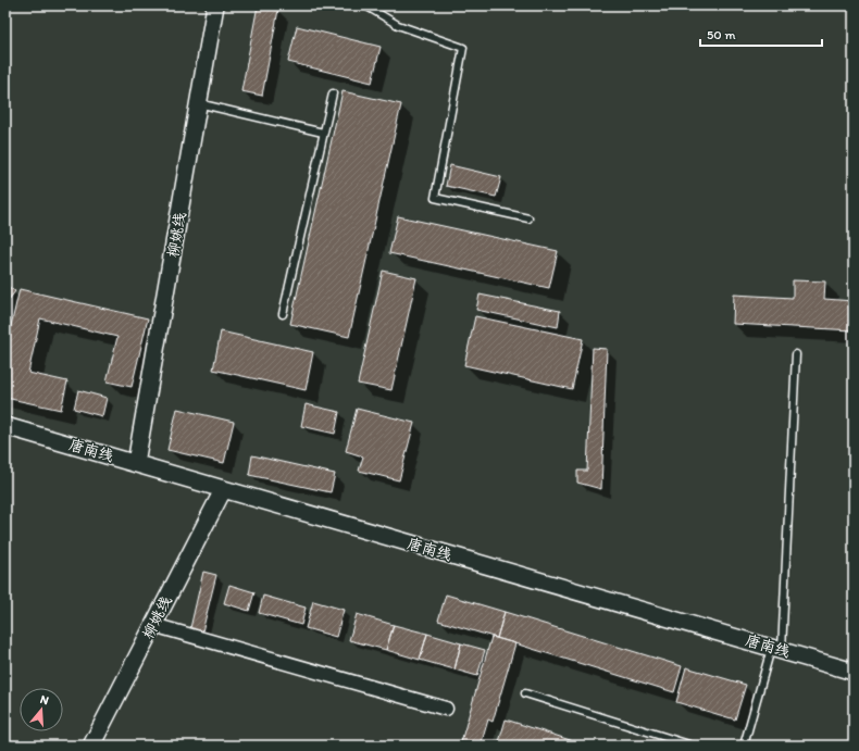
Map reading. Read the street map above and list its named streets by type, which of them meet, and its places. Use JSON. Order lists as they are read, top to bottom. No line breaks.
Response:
{"streets":{"street":["柳姚线","唐南线"]},"crossings":[["柳姚线","唐南线"]],"scale_bar":"50 m","north":"top"}
